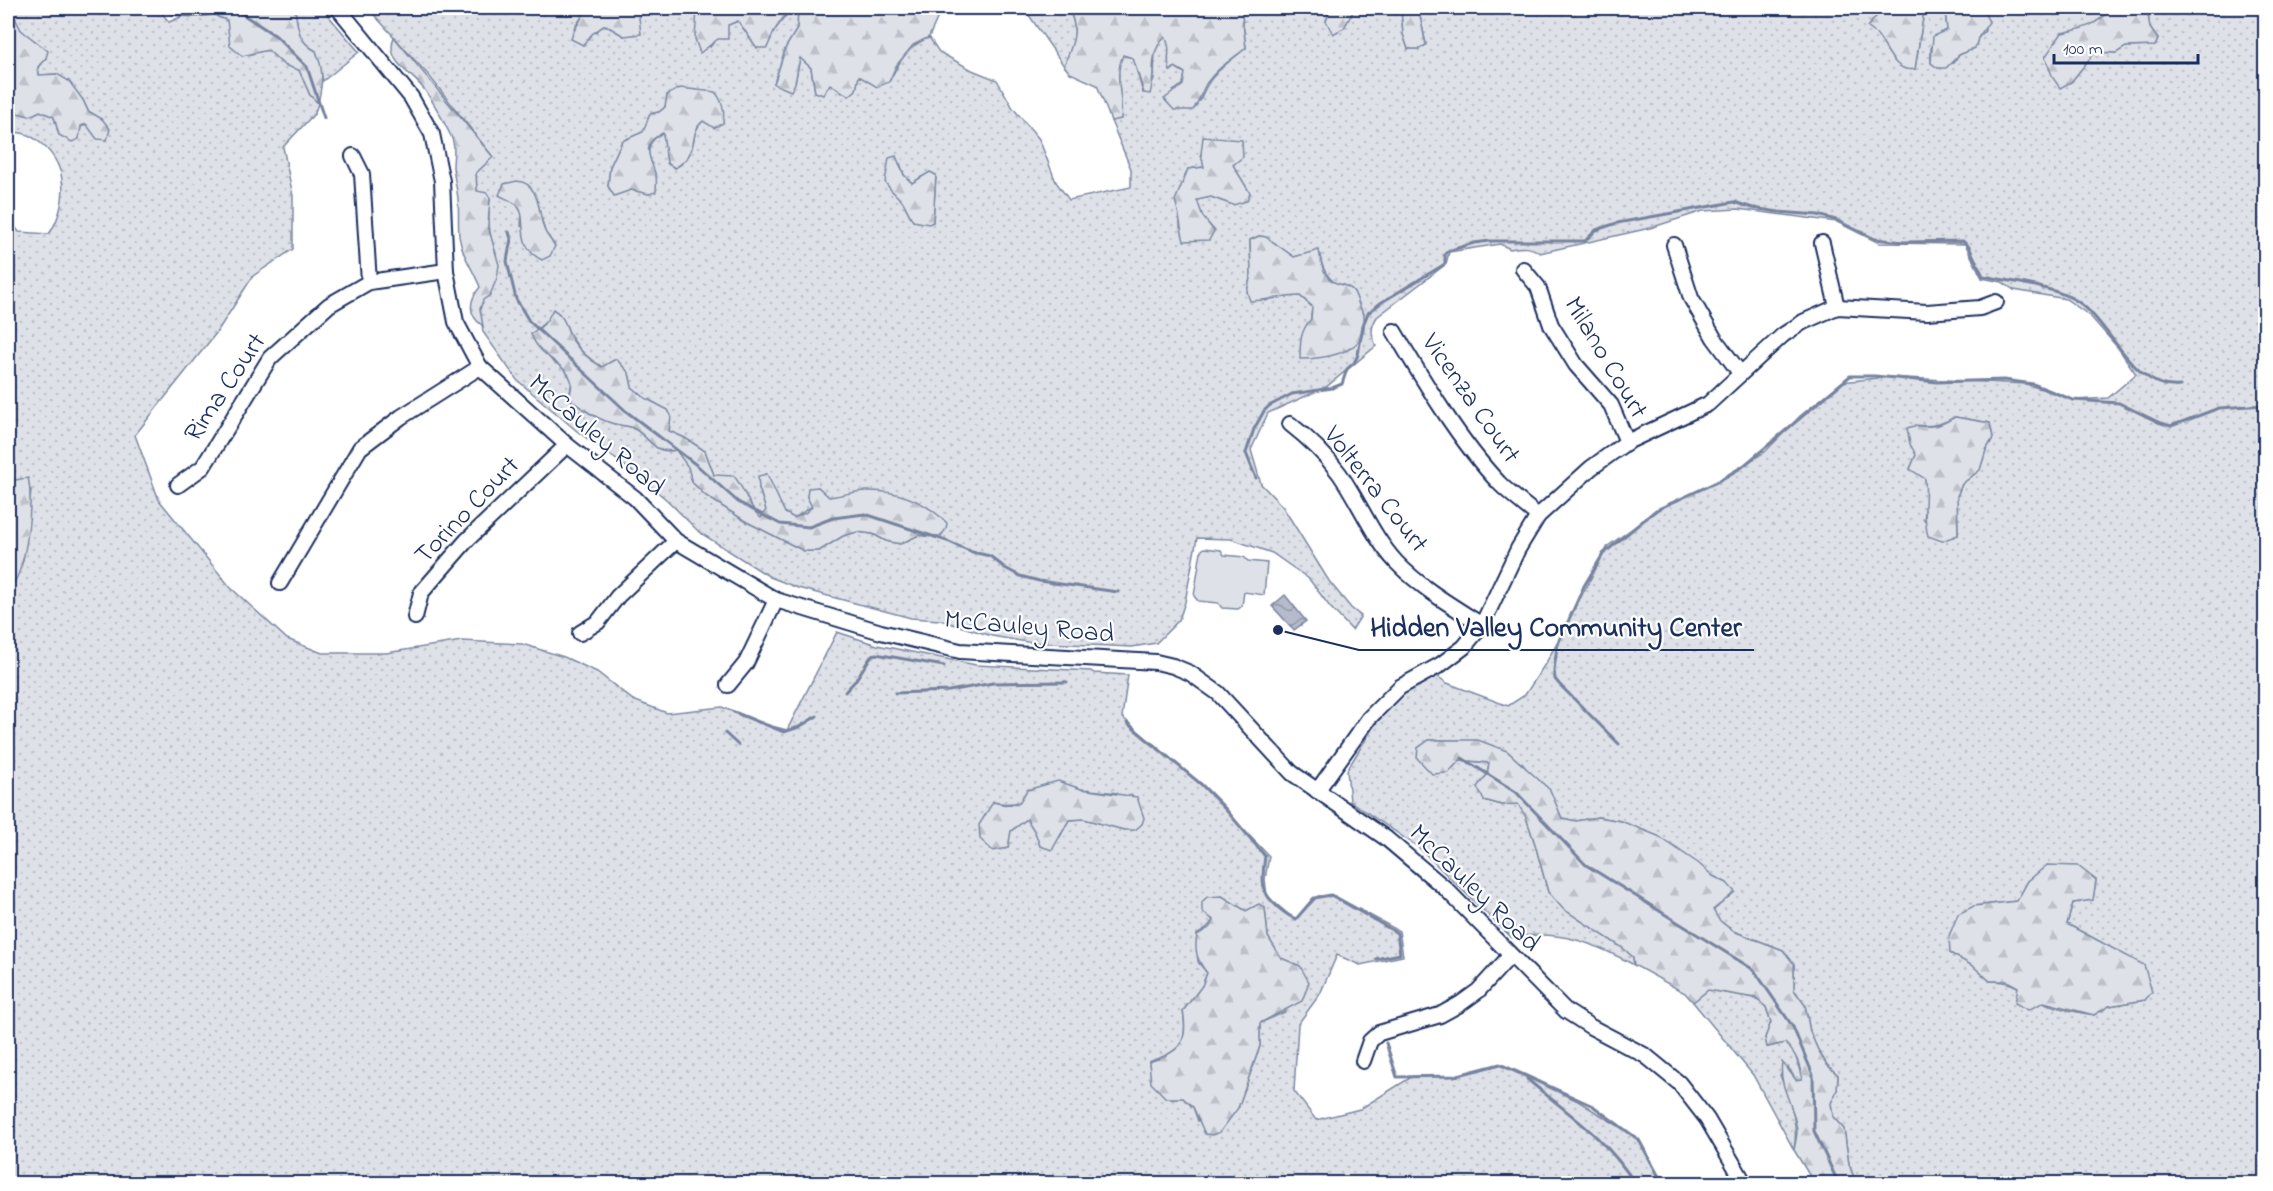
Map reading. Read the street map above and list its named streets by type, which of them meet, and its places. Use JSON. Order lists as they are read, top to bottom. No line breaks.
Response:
{"streets":{"street":["Milano Court","Rima Court","Vicenza Court","McCauley Road","Volterra Court","Torino Court"]},"crossings":[["Rima Court","McCauley Road"],["McCauley Road","Torino Court"]],"places":["Hidden Valley Community Center"],"scale_bar":"100 m"}
